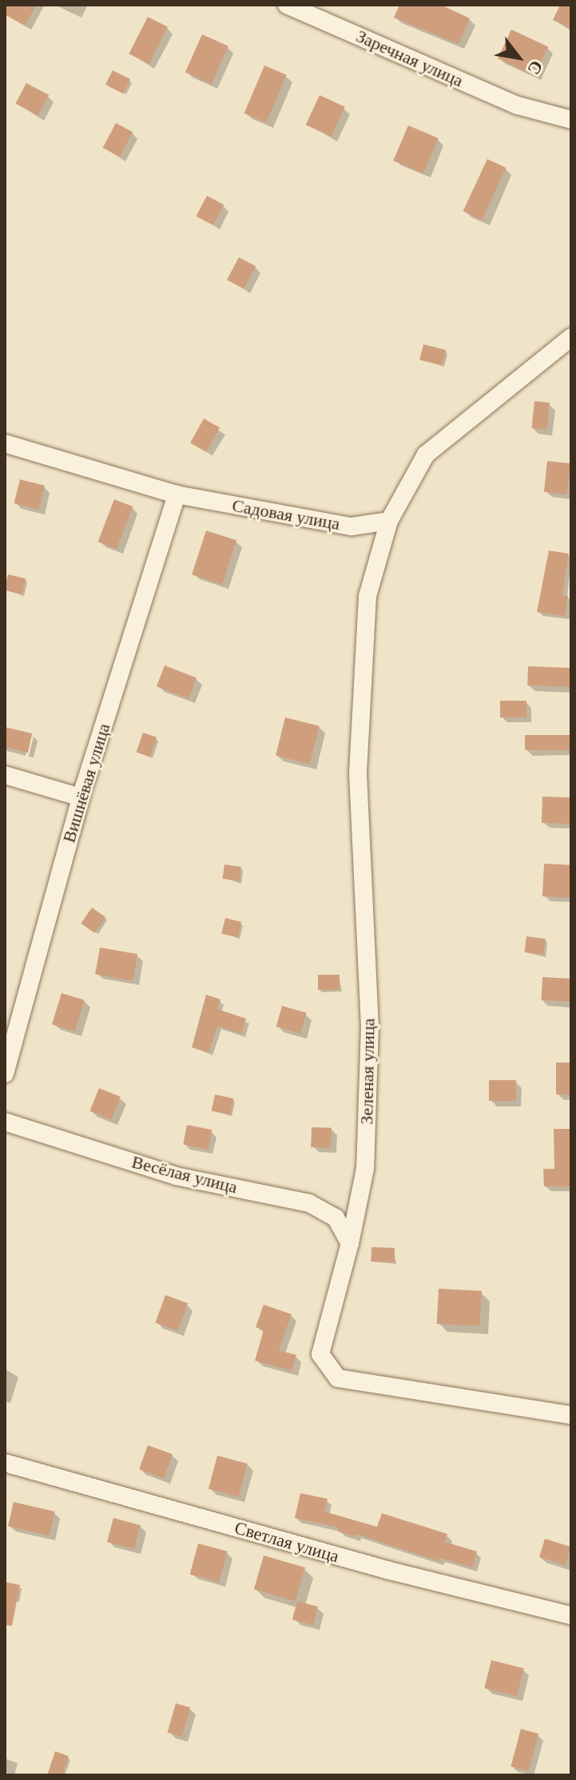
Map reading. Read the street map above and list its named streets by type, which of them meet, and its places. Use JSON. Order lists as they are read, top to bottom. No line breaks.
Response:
{"streets":{"street":["Заречная улица","Садовая улица","Вишнёвая улица","Зеленая улица","Весёлая улица","Светлая улица"]},"crossings":[["Садовая улица","Вишнёвая улица"],["Садовая улица","Зеленая улица"],["Зеленая улица","Весёлая улица"]],"north":"bottom right"}
